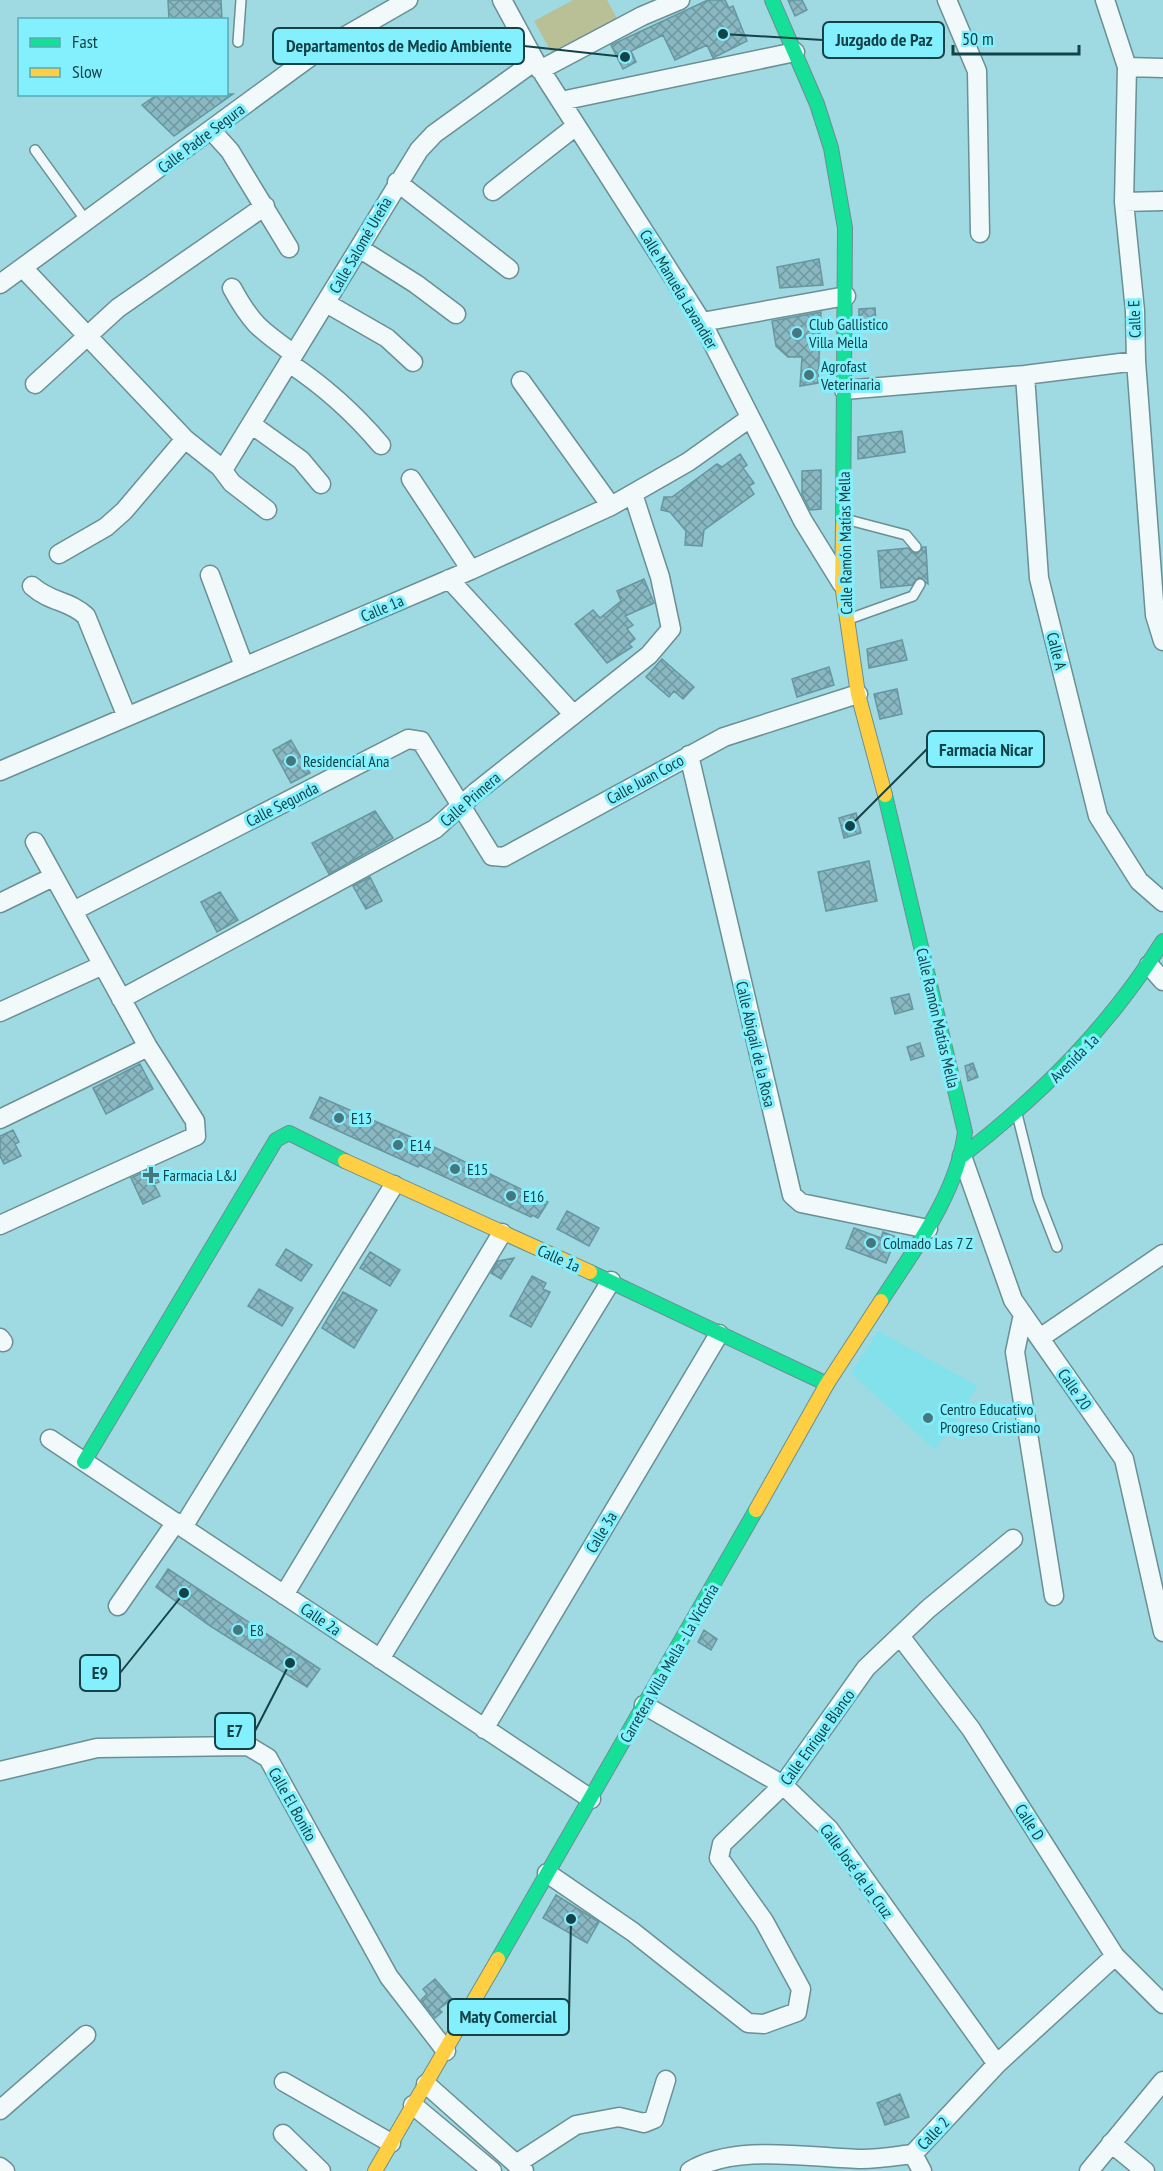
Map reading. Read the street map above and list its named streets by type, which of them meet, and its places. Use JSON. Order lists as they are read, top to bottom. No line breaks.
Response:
{"streets":{"main road":["Calle Ramón Matías Mella","Calle 1a","Avenida 1a","Carretera Villa Mella - La Victoria"],"street":["Calle Padre Segura","Calle Salomé Ureña","Calle Manuela Lavandier","Calle E","Calle A","Calle Juan Coco","Calle Primera","Calle Segunda","Calle Abigail de la Rosa","Calle 20","Calle 3a","Calle 2a","Calle Enrique Blanco","Calle El Bonito","Calle D","Calle José de la Cruz","Calle 2"]},"crossings":[["Calle Salomé Ureña","Calle Manuela Lavandier"],["Calle Manuela Lavandier","Calle Ramón Matías Mella"],["Calle Manuela Lavandier","Calle 1a"],["Calle Ramón Matías Mella","Calle Juan Coco"],["Calle Ramón Matías Mella","Avenida 1a"],["Calle Ramón Matías Mella","Calle 20"],["Calle Ramón Matías Mella","Carretera Villa Mella - La Victoria"],["Calle 1a","Calle Primera"],["Calle 1a","Calle 3a"],["Calle 1a","Calle 2a"],["Calle 1a","Carretera Villa Mella - La Victoria"],["Calle Juan Coco","Calle Primera"],["Calle Juan Coco","Calle Segunda"],["Calle Juan Coco","Calle Abigail de la Rosa"],["Calle Primera","Calle Segunda"],["Calle Abigail de la Rosa","Carretera Villa Mella - La Victoria"],["Avenida 1a","Calle 20"],["Avenida 1a","Carretera Villa Mella - La Victoria"],["Calle 20","Carretera Villa Mella - La Victoria"],["Calle 3a","Calle 2a"],["Calle 2a","Carretera Villa Mella - La Victoria"],["Carretera Villa Mella - La Victoria","Calle Enrique Blanco"],["Carretera Villa Mella - La Victoria","Calle El Bonito"],["Carretera Villa Mella - La Victoria","Calle José de la Cruz"],["Calle Enrique Blanco","Calle D"],["Calle Enrique Blanco","Calle José de la Cruz"],["Calle D","Calle 2"],["Calle José de la Cruz","Calle 2"]],"places":{"other":["Juzgado de Paz","Departamentos de Medio Ambiente","Club Gallistico Villa Mella","Agrofast Veterinaria","Residencial Ana","Farmacia Nicar","E13","E14","E15","E16","Colmado Las 7 Z","Centro Educativo Progreso Cristiano","E9","E8","E7","Maty Comercial"],"health":["Farmacia L&J"]},"legend":["Fast","Slow"],"scale_bar":"50 m"}
